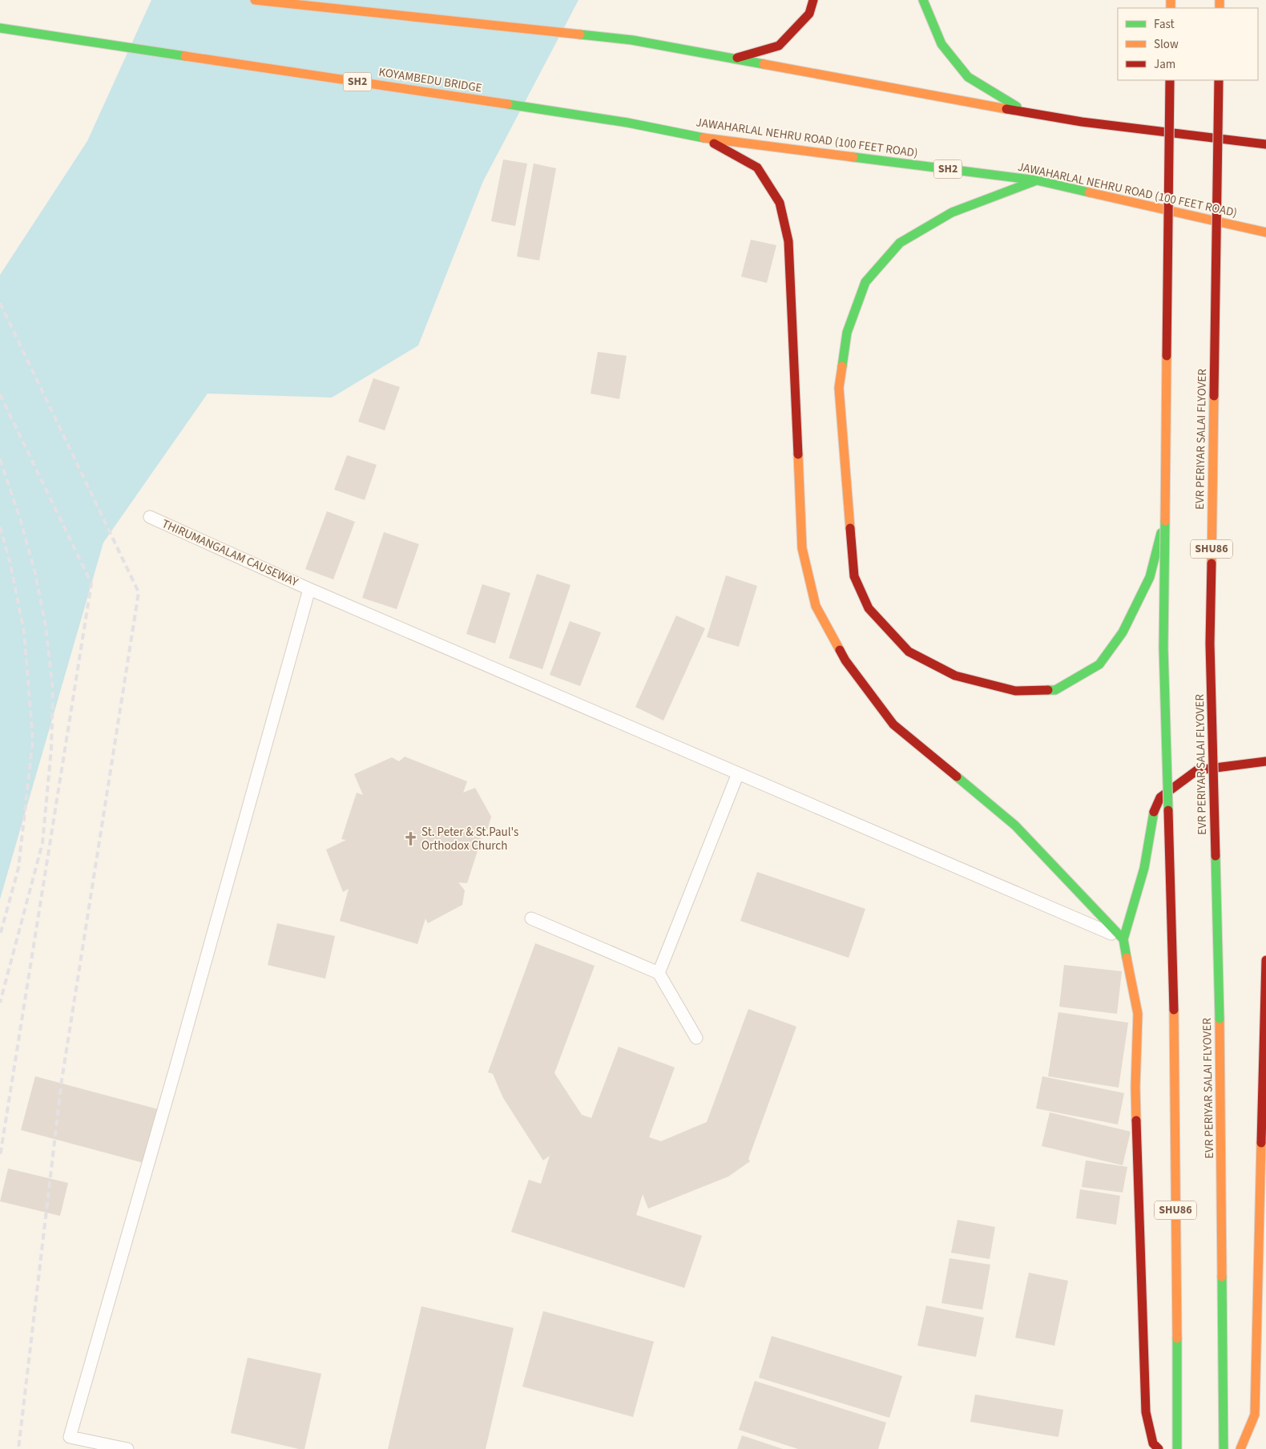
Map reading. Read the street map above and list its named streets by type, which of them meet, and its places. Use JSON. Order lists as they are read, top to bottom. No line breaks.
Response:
{"streets":{"main road":["KOYAMBEDU BRIDGE","SH2","JAWAHARLAL NEHRU ROAD (100 FEET ROAD)","EVR PERIYAR SALAI FLYOVER","SHU86"],"lane":["THIRUMANGALAM CAUSEWAY"]},"crossings":[["KOYAMBEDU BRIDGE","JAWAHARLAL NEHRU ROAD (100 FEET ROAD)"]],"places":{"church":["St. Peter & St.Paul's Orthodox Church"]},"legend":["Fast","Slow","Jam"]}
